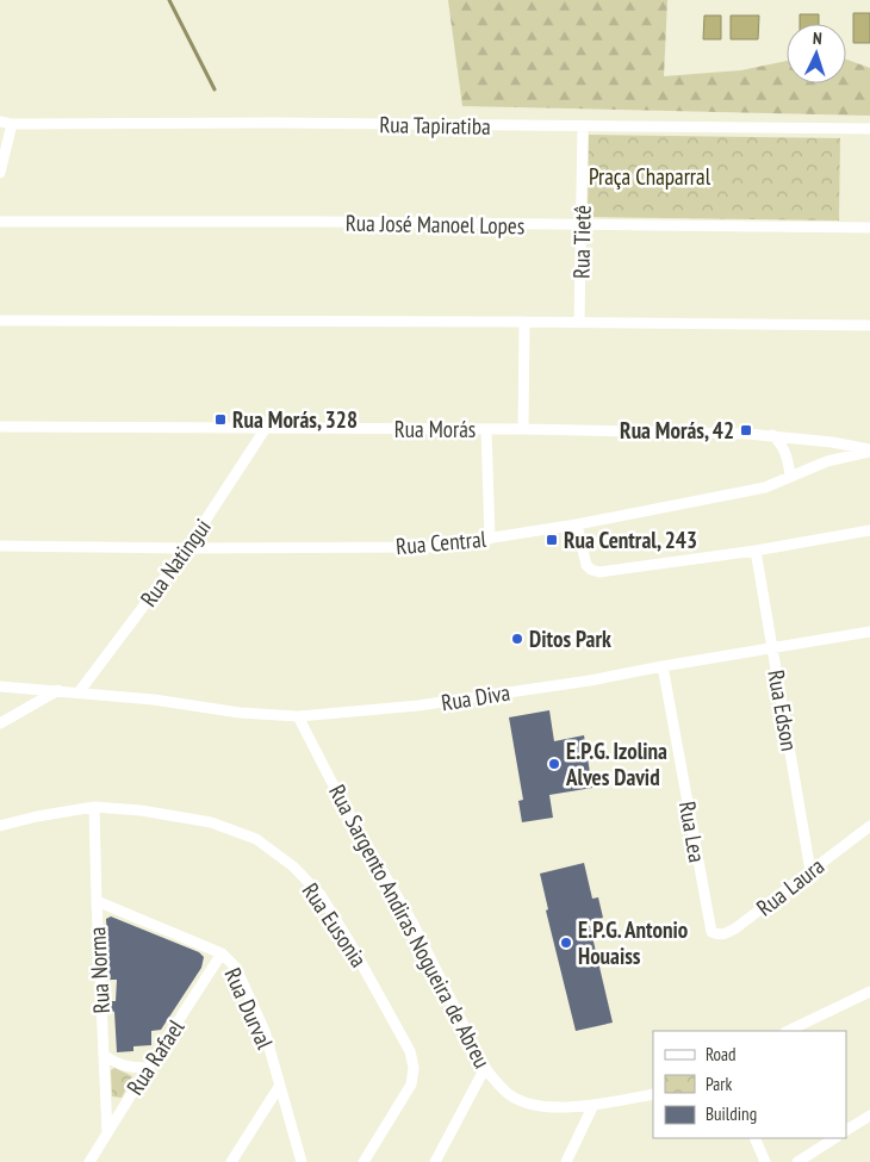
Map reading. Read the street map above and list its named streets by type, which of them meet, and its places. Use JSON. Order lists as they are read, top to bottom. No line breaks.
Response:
{"streets":{"street":["Rua Tapiratiba","Rua José Manoel Lopes","Rua Tietê","Rua Morás","Rua Central","Rua Natingui","Rua Diva","Rua Edson","Rua Lea","Rua Laura","Rua Eusonia","Rua Sargento Andiras Nogueira de Abreu","Rua Norma","Rua Durval","Rua Rafael"]},"crossings":[["Rua Tapiratiba","Rua Tietê"],["Rua José Manoel Lopes","Rua Tietê"],["Rua Morás","Rua Central"],["Rua Morás","Rua Natingui"],["Rua Central","Rua Natingui"],["Rua Natingui","Rua Diva"],["Rua Diva","Rua Edson"],["Rua Diva","Rua Lea"],["Rua Diva","Rua Sargento Andiras Nogueira de Abreu"],["Rua Edson","Rua Laura"],["Rua Lea","Rua Laura"],["Rua Eusonia","Rua Norma"],["Rua Norma","Rua Durval"],["Rua Norma","Rua Rafael"],["Rua Durval","Rua Rafael"]],"parks":["Praça Chaparral"],"places":{"transit":["Rua Morás, 328","Rua Morás, 42","Rua Central, 243"],"other":["Ditos Park","E.P.G. Izolina Alves David","E.P.G. Antonio Houaiss"]},"legend":["Road","Park","Building"],"north":"top"}
